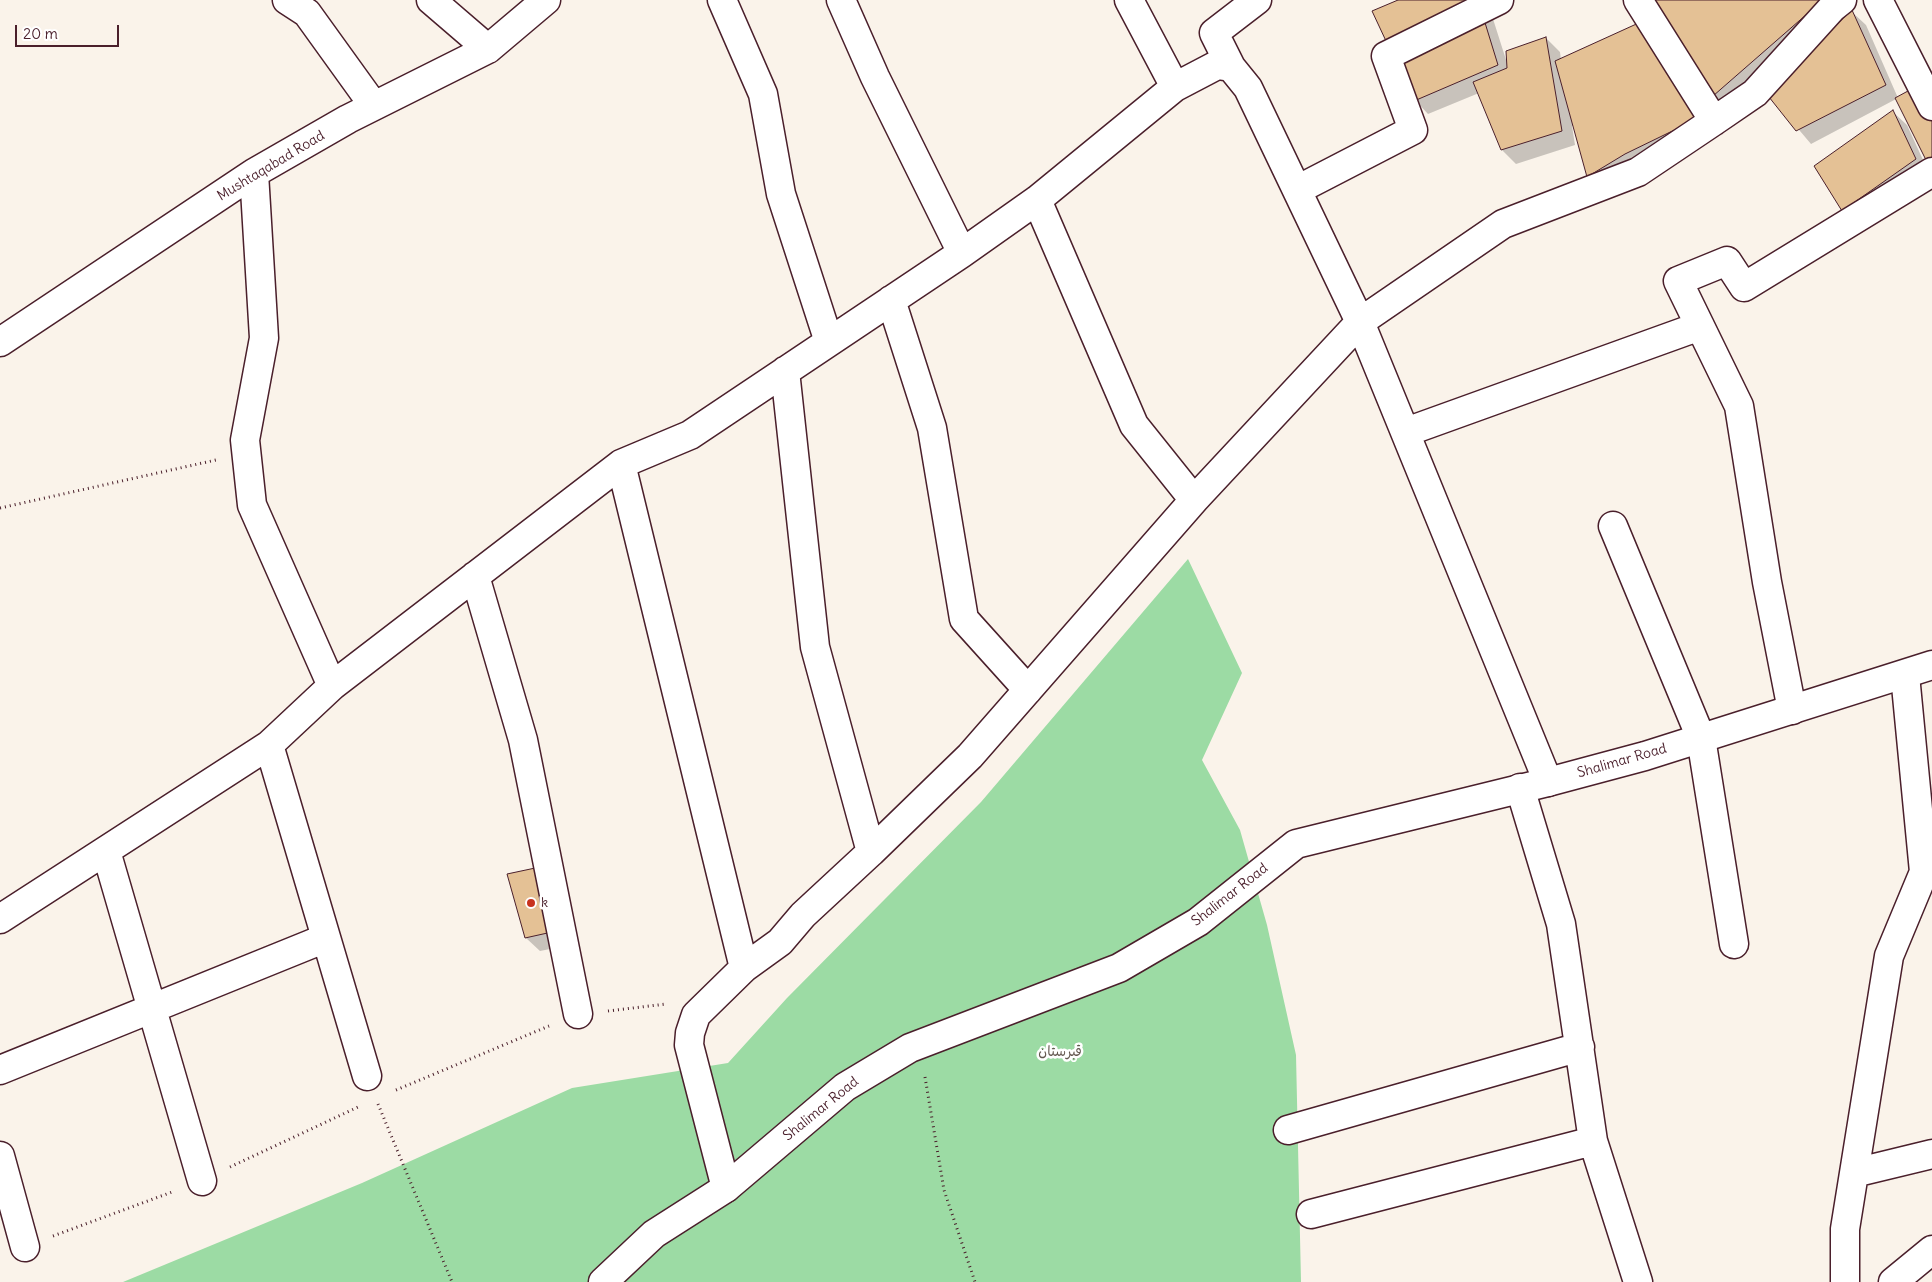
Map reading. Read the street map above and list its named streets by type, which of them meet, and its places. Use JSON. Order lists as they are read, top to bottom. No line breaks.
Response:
{"streets":{"street":["Mushtaqabad Road","Shalimar Road"]},"parks":["قبرستان"],"places":["k"],"scale_bar":"20 m"}
